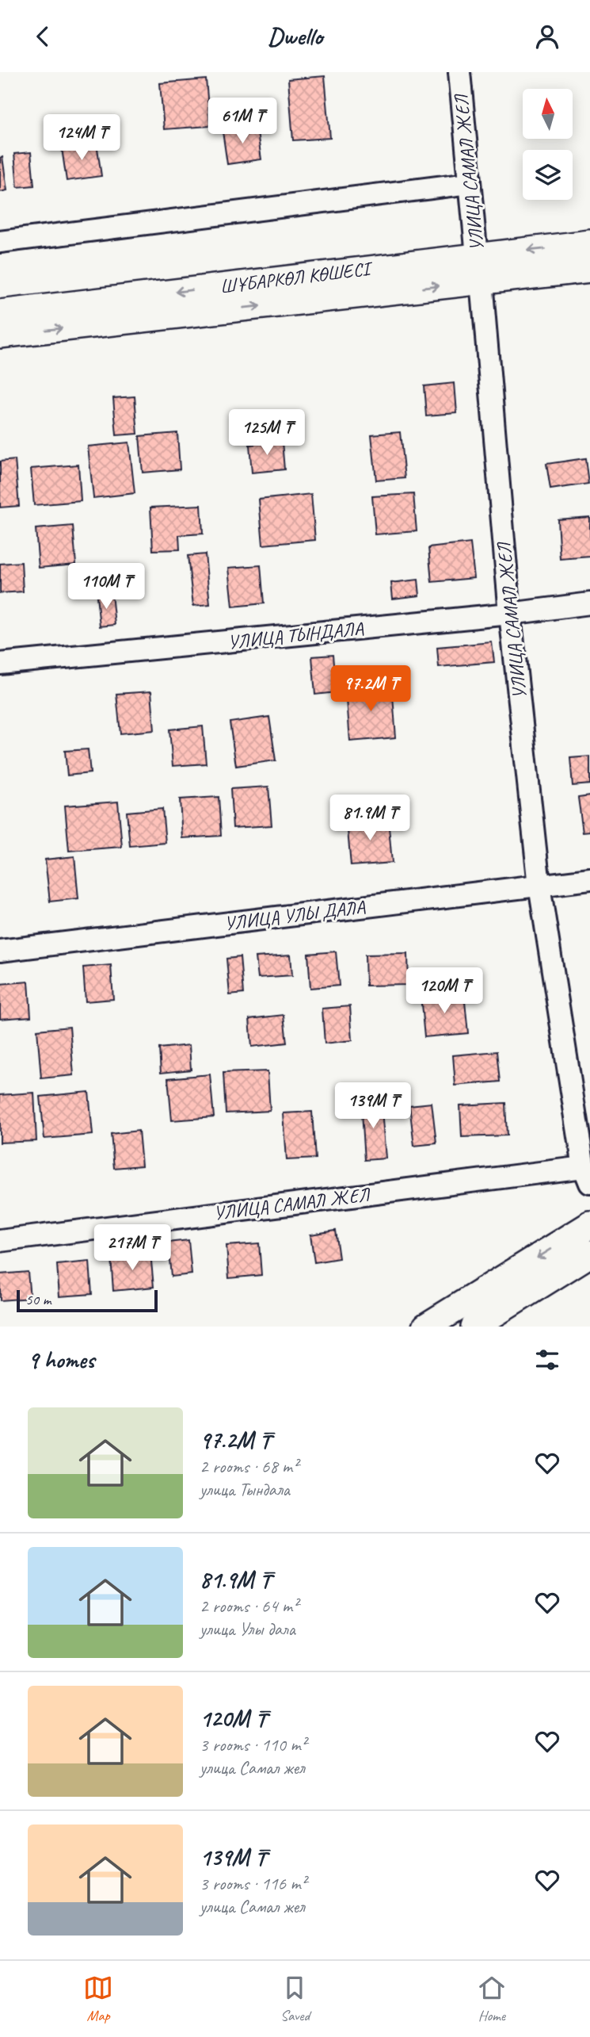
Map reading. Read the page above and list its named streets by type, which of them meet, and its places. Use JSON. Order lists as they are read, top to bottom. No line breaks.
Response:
{"streets":{"street":["УЛИЦА САМАЛ ЖЕЛ","ШҰБАРКӨЛ КӨШЕСІ","УЛИЦА ТЫНДАЛА","УЛИЦА УЛЫ ДАЛА"]},"crossings":[["УЛИЦА САМАЛ ЖЕЛ","ШҰБАРКӨЛ КӨШЕСІ"],["УЛИЦА САМАЛ ЖЕЛ","УЛИЦА ТЫНДАЛА"],["УЛИЦА САМАЛ ЖЕЛ","УЛИЦА УЛЫ ДАЛА"]],"scale_bar":"50 m","north":"top","page":{"header":"Dwello","price":["61M ₸","124M ₸","125M ₸","110M ₸","97.2M ₸","81.9M ₸","120M ₸","139M ₸","217M ₸"],"scale":"50 m","heading":"9 homes","list":[{"name":"97.2M ₸","note":"2 rooms · 68 m² · улица Тындала"},{"name":"81.9M ₸","note":"2 rooms · 64 m² · улица Улы дала"},{"name":"120M ₸","note":"3 rooms · 110 m² · улица Самал жел"},{"name":"139M ₸","note":"3 rooms · 116 m² · улица Самал жел"}],"tabs":["Map","Saved","Home"]}}
